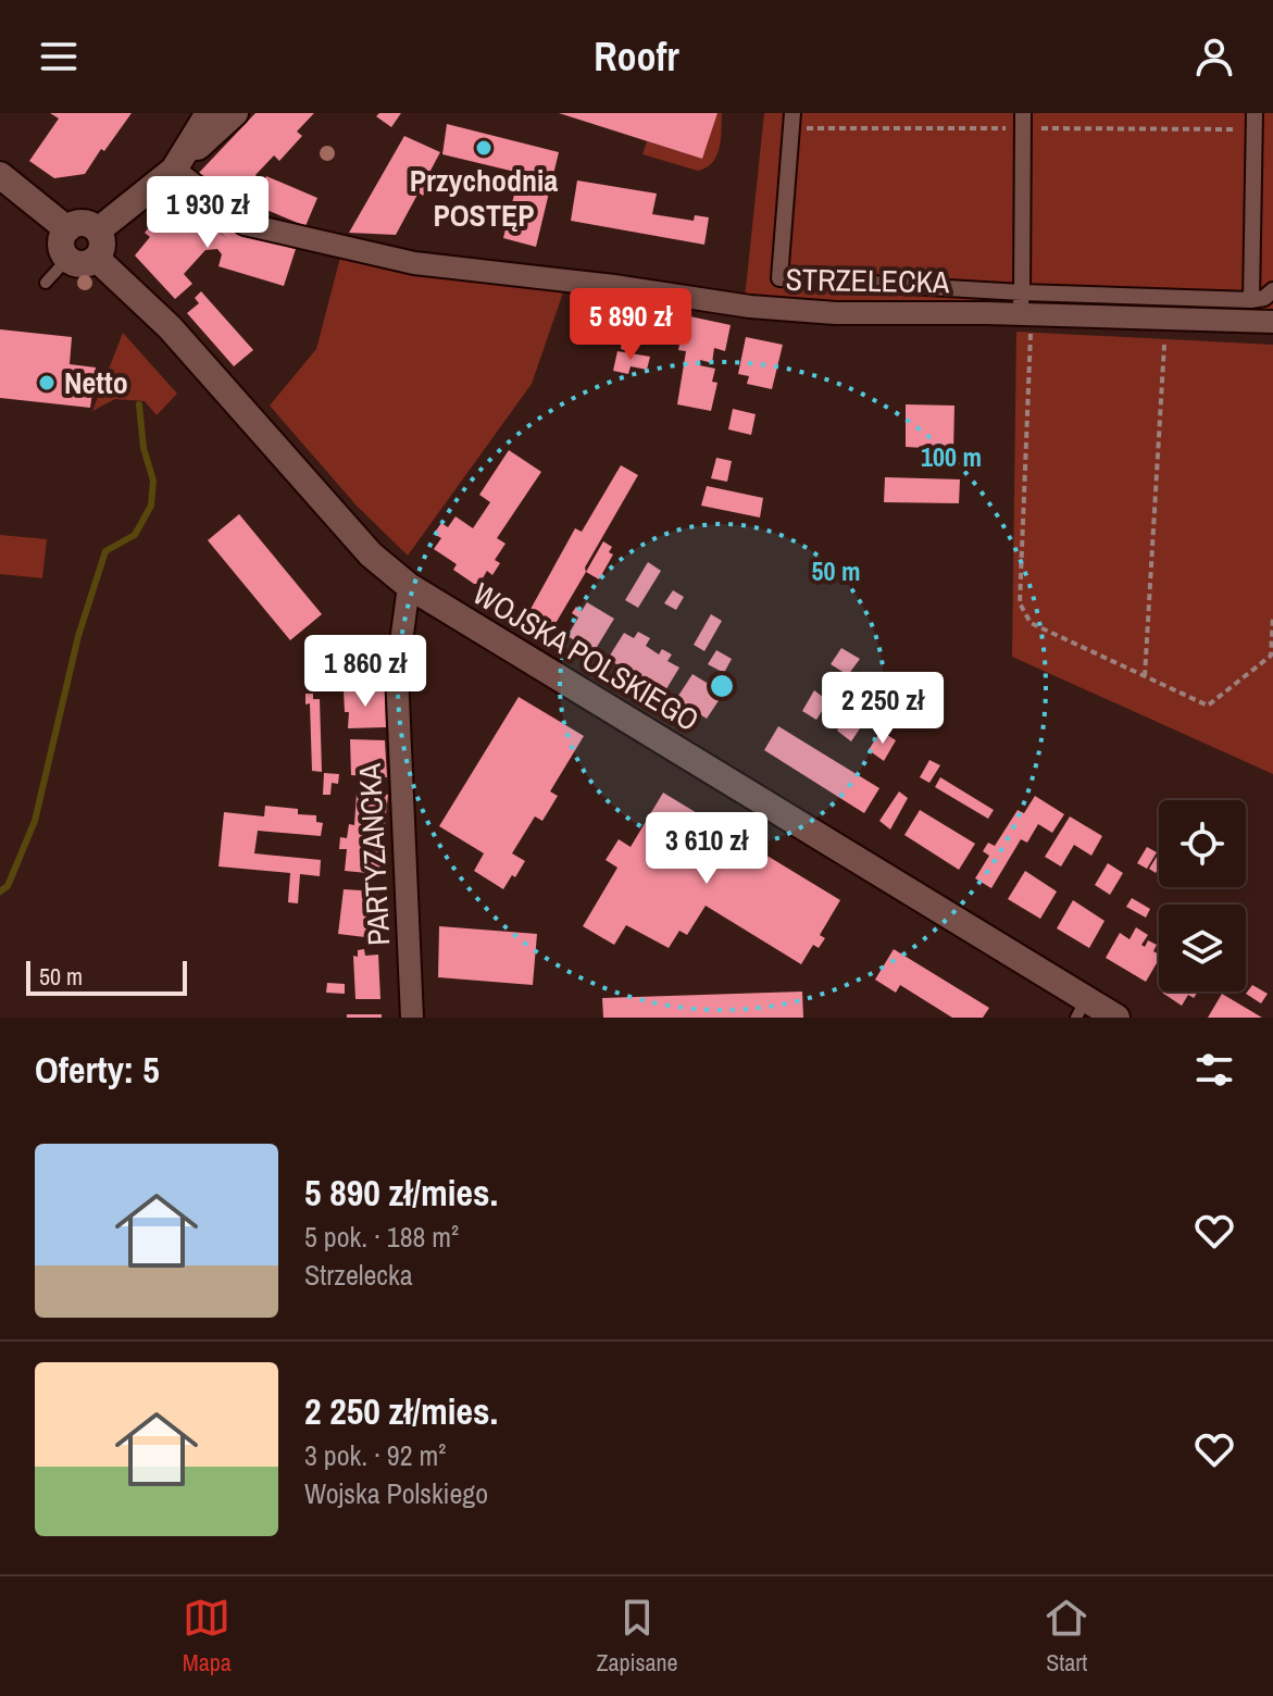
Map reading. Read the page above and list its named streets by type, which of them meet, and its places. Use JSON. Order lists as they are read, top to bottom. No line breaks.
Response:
{"streets":{"street":["STRZELECKA","WOJSKA POLSKIEGO","PARTYZANCKA"]},"crossings":[["WOJSKA POLSKIEGO","PARTYZANCKA"]],"places":["Przychodnia POSTĘP","Netto"],"scale_bar":"50 m","page":{"header":"Roofr","price":["1 930 zł","5 890 zł","1 860 zł","2 250 zł","3 610 zł"],"scale":"50 m","heading":"Oferty: 5","list":[{"name":"5 890 zł/mies.","note":"5 pok. · 188 m² · Strzelecka"},{"name":"2 250 zł/mies.","note":"3 pok. · 92 m² · Wojska Polskiego"}],"tabs":["Mapa","Zapisane","Start"]},"rings":["100 m","50 m"]}
